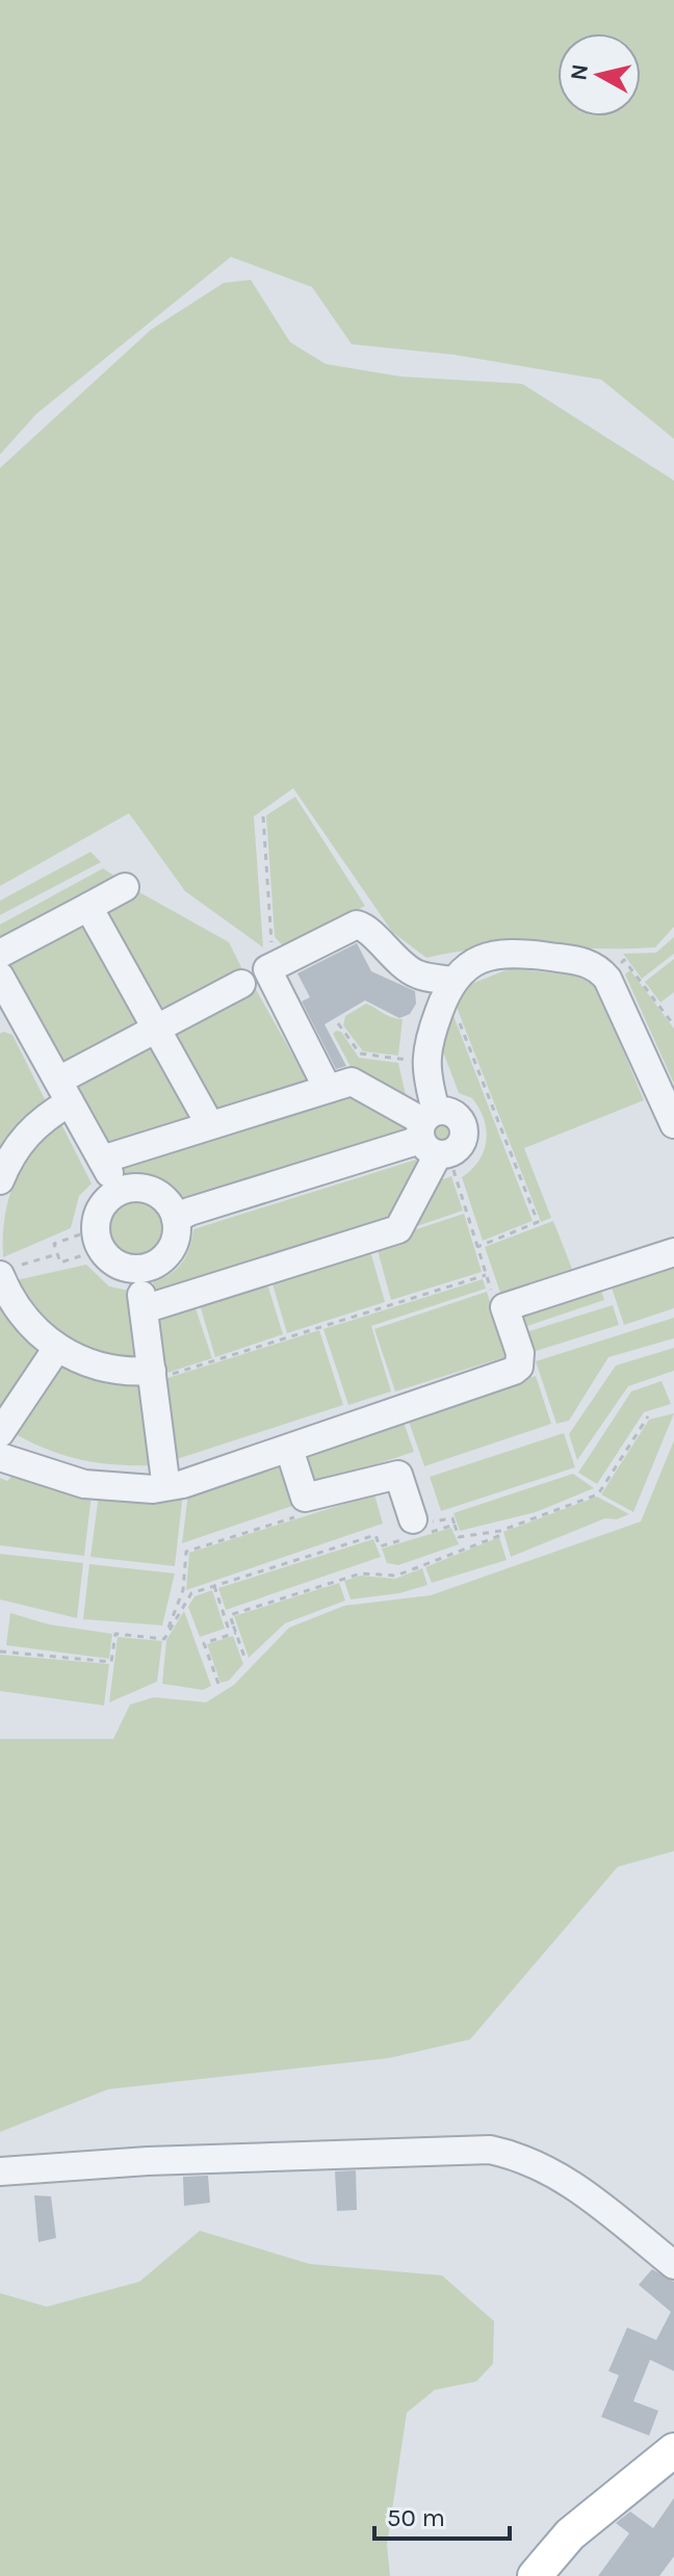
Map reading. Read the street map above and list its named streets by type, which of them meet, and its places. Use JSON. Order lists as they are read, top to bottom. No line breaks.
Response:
{"scale_bar":"50 m","north":"left"}
